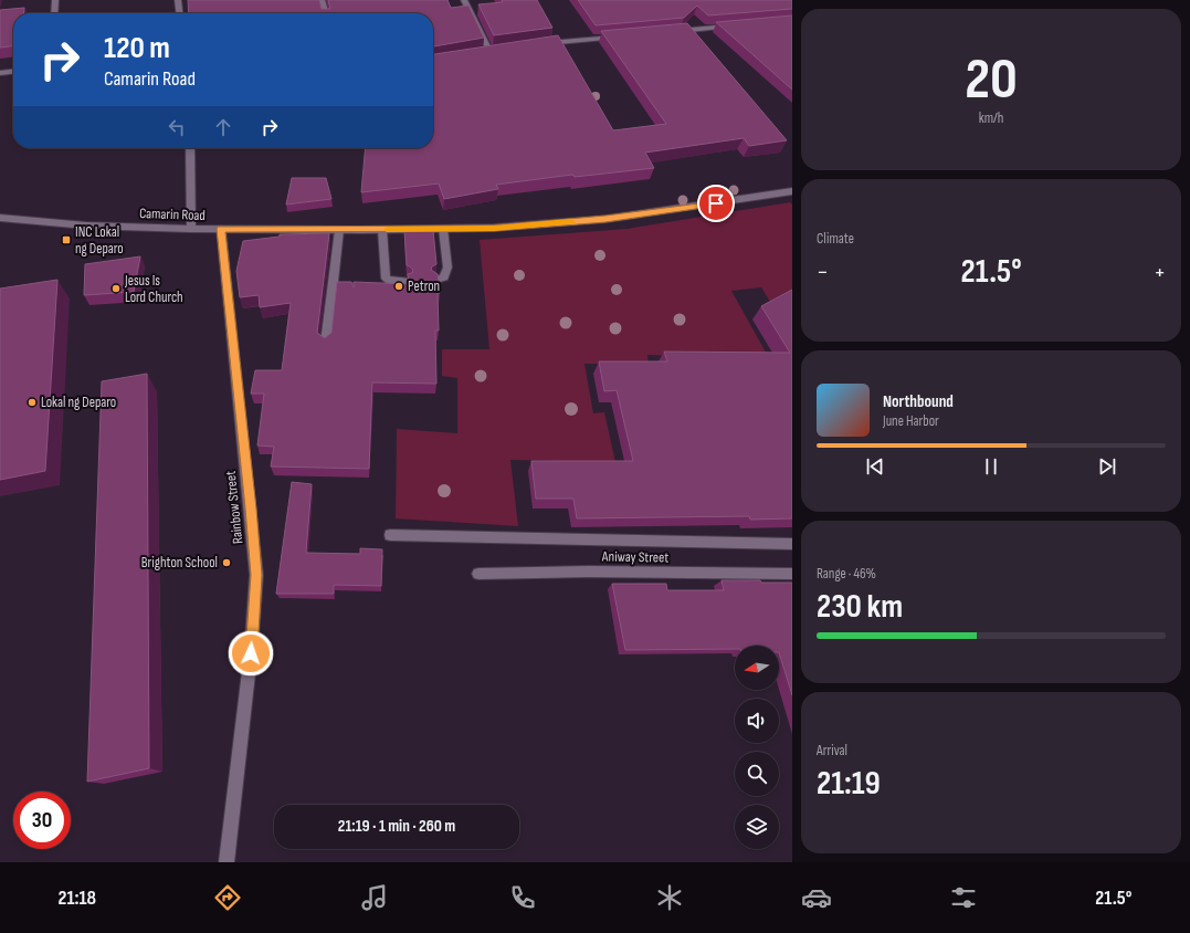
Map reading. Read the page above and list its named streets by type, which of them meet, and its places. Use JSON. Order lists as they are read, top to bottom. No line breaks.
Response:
{"streets":{"street":["Camarin Road","Rainbow Street","Aniway Street"]},"crossings":[["Camarin Road","Rainbow Street"]],"places":{"transit":["INC Lokal ng Deparo"],"other":["Petron","Jesus Is Lord Church","Lokal ng Deparo","Brighton School"]},"north":"left","page":{"tile":[["20","km/h"],"Climate",["Range · 46%","230 km"],["Arrival","21:19"]],"turn":["120 m","Camarin Road"],"heat":["−","21.5°","+"],"song":["Northbound","June Harbor"],"limit":"30","trip":"21:19 · 1 min · 260 m","tabs":["21:18","21.5°"]}}
